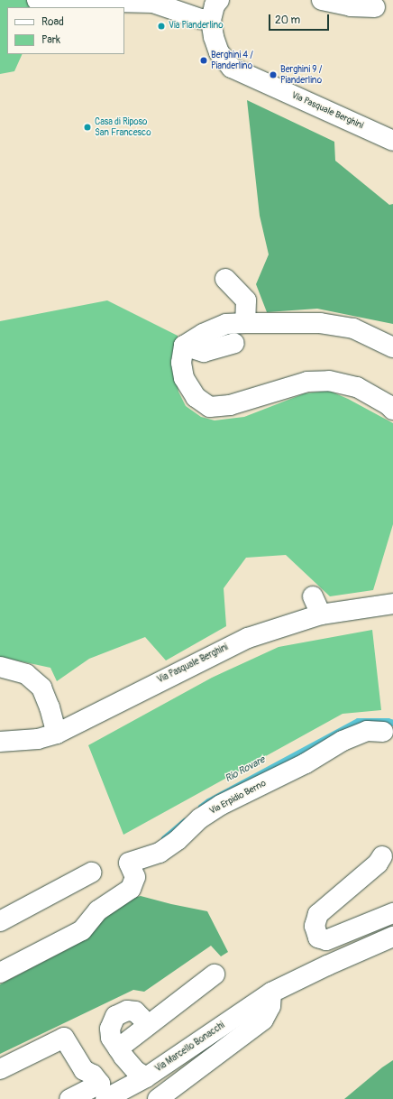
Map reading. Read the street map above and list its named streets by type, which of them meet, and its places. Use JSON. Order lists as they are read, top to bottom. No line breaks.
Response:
{"streets":{"street":["Via Pasquale Berghini","Via Erpidio Berno","Via Marcello Bonacchi"]},"water":["Rio Rovare"],"places":["Via Pianderlino","Berghini 4 / Pianderlino","Berghini 9 / Pianderlino","Casa di Riposo San Francesco"],"legend":["Road","Park"],"scale_bar":"20 m"}
